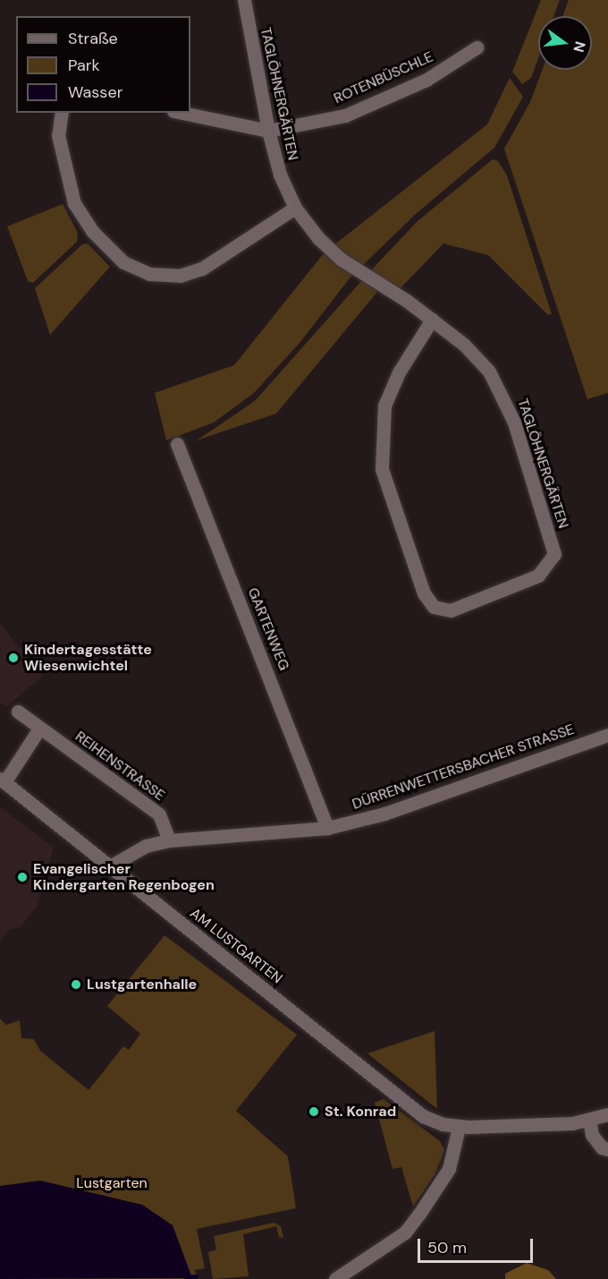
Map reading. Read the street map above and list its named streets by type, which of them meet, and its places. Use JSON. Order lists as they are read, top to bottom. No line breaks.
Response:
{"streets":{"street":["ROTENBÜSCHLE","TAGLÖHNERGÄRTEN","GARTENWEG","REIHENSTRASSE","DÜRRENWETTERSBACHER STRASSE","AM LUSTGARTEN"]},"crossings":[["ROTENBÜSCHLE","TAGLÖHNERGÄRTEN"],["GARTENWEG","DÜRRENWETTERSBACHER STRASSE"],["REIHENSTRASSE","DÜRRENWETTERSBACHER STRASSE"],["DÜRRENWETTERSBACHER STRASSE","AM LUSTGARTEN"]],"parks":["Lustgarten"],"places":["Kindertagesstätte Wiesenwichtel","Evangelischer Kindergarten Regenbogen","Lustgartenhalle","St. Konrad"],"legend":["Straße","Park","Wasser"],"scale_bar":"50 m","north":"right"}
